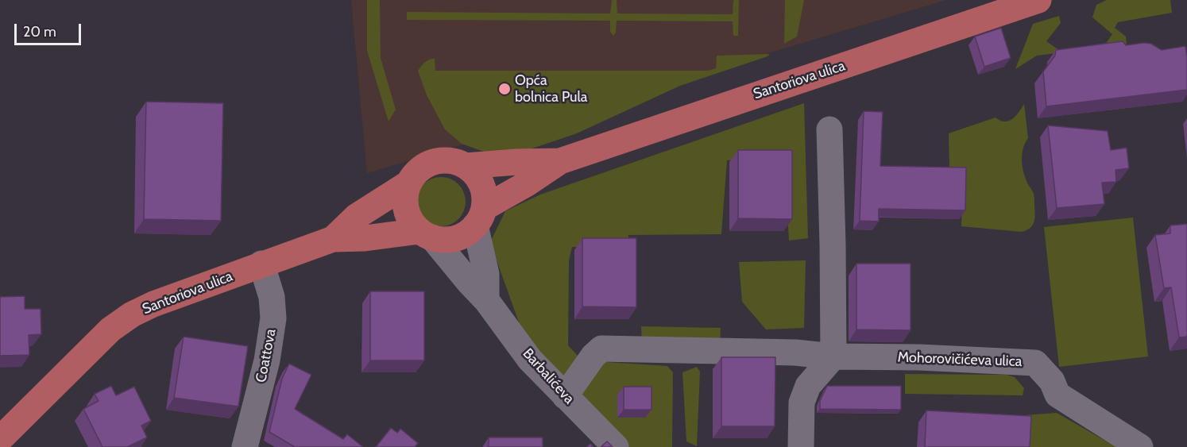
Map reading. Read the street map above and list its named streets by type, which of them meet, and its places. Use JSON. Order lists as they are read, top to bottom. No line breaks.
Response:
{"streets":{"main road":["Santoriova ulica"],"street":["Coattova","Mohorovičićeva ulica","Barbalićeva"]},"crossings":[["Santoriova ulica","Coattova"],["Santoriova ulica","Barbalićeva"],["Mohorovičićeva ulica","Barbalićeva"]],"places":["Opća bolnica Pula"],"scale_bar":"20 m"}
